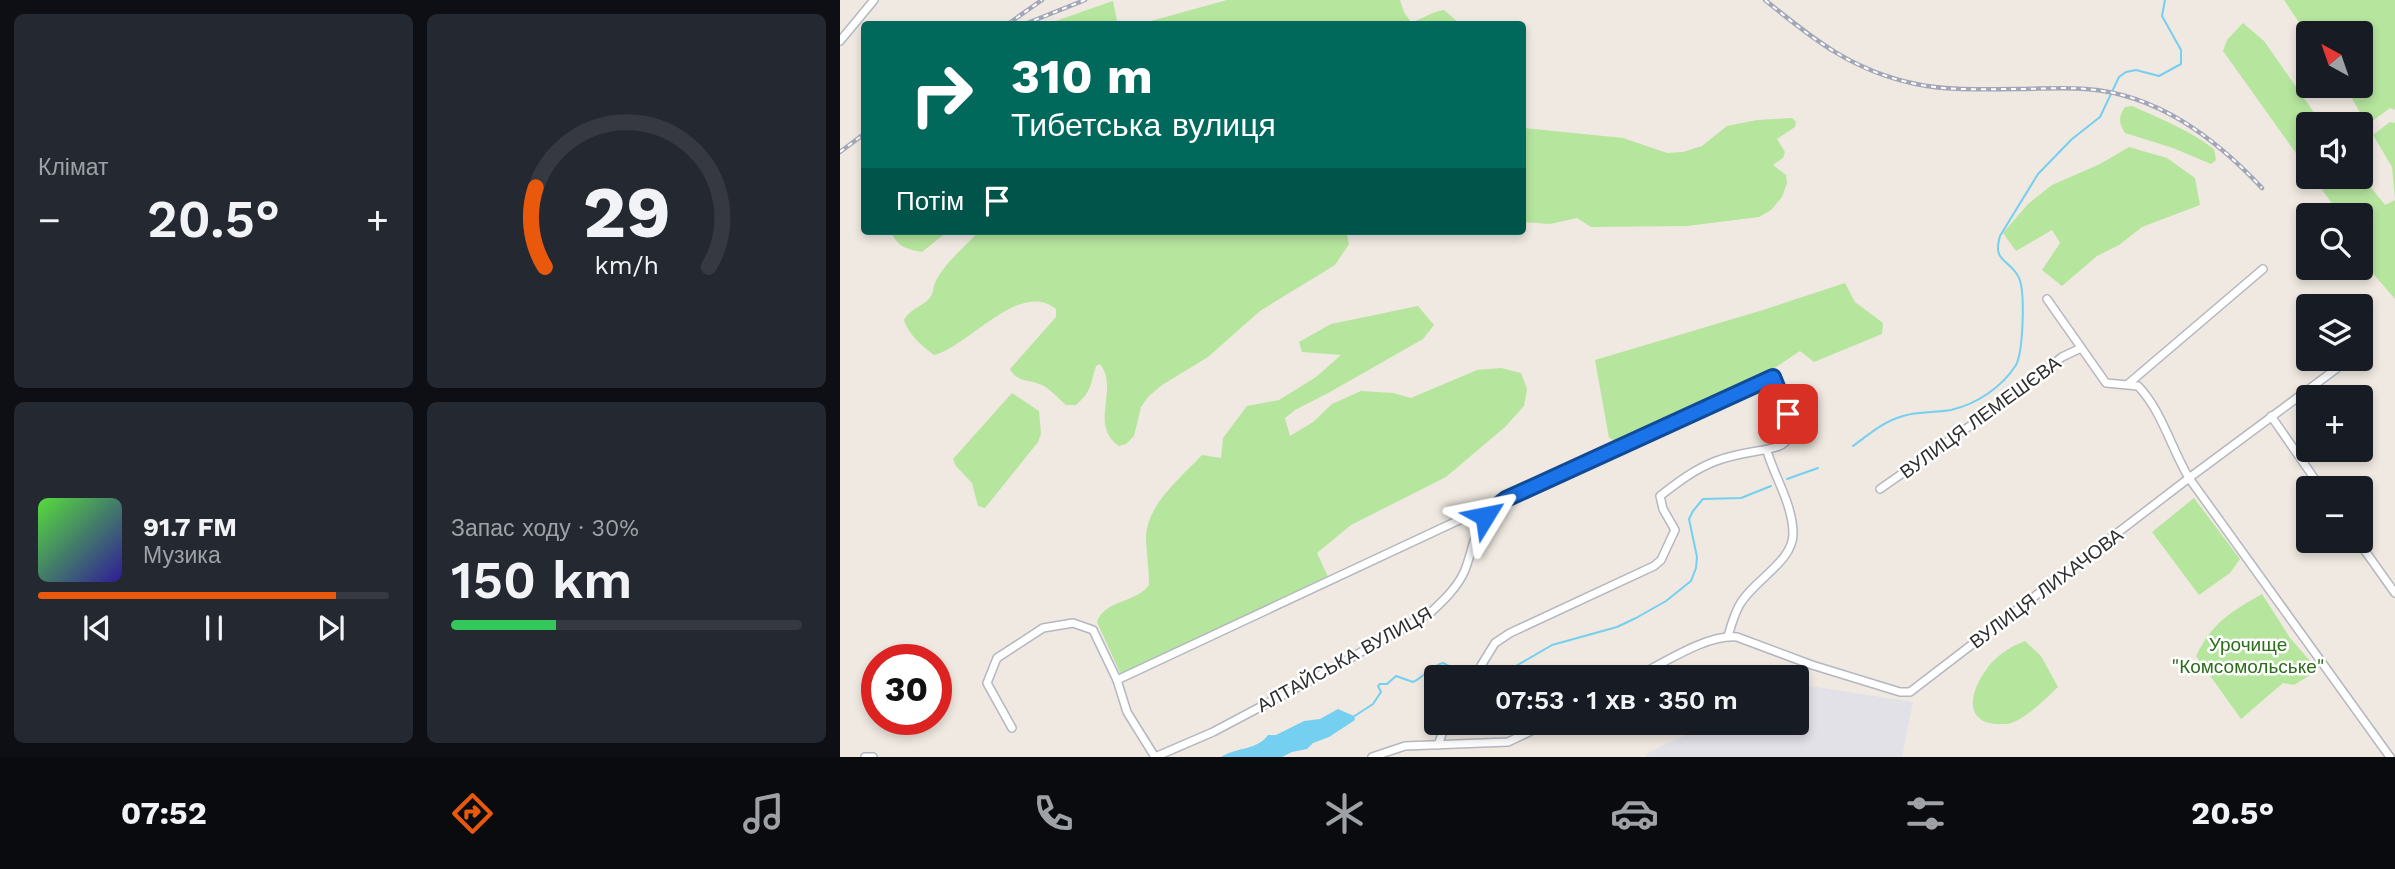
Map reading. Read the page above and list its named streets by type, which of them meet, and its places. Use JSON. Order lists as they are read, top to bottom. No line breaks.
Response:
{"streets":{"street":["ВУЛИЦЯ ЛЕМЕШЄВА","ВУЛИЦЯ ЛИХАЧОВА","АЛТАЙСЬКА ВУЛИЦЯ"]},"parks":["Урочище \"Комсомольське\""],"north":"top left","page":{"tile":["Клімат",["Запас ходу · 30%","150 km"]],"map_buttons":["+","−"],"turn":["310 m","Тибетська вулиця"],"then":"Потім","heat":["−","20.5°","+"],"song":["91.7 FM","Музика"],"limit":"30","trip":"07:53 · 1 хв · 350 m","tabs":["07:52","20.5°"],"gauge":["29","km/h"]}}
